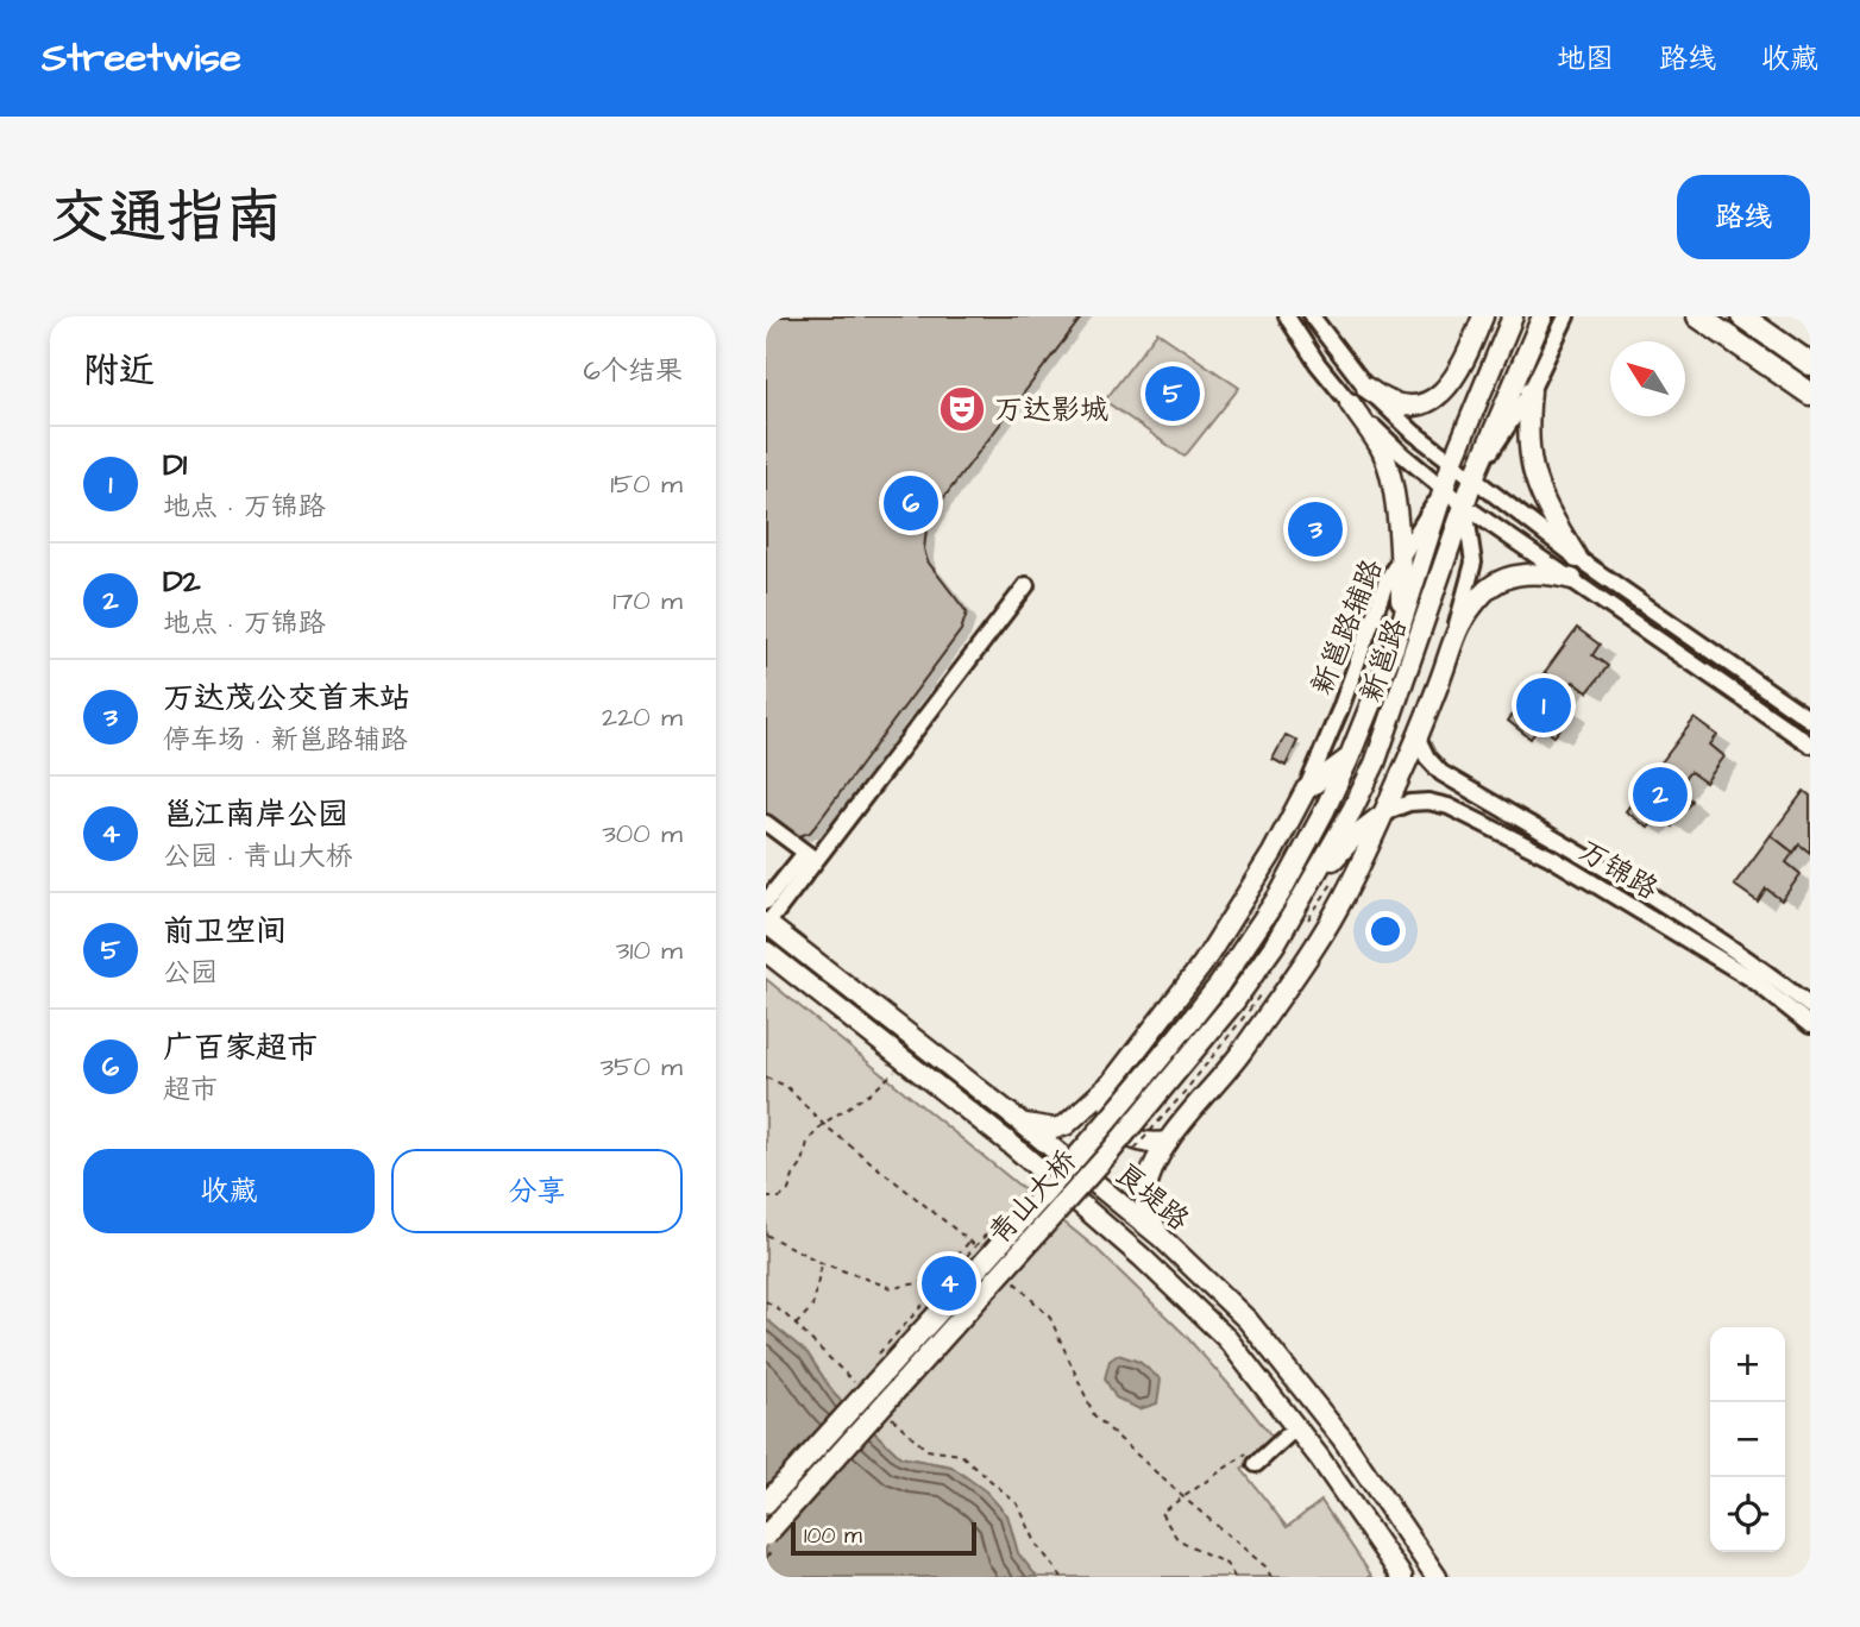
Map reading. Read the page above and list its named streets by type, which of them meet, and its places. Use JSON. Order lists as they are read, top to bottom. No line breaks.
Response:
{"streets":{"main road":["新邕路","青山大桥","良堤路"],"street":["新邕路辅路","万锦路"]},"crossings":[["新邕路辅路","新邕路"],["新邕路","青山大桥"]],"places":{"theatre":["万达影城"]},"scale_bar":"100 m","north":"top left","page":{"header":"Streetwise","nav":["地图","路线","收藏"],"title":"交通指南","buttons":["路线",["收藏","分享"]],"heading":["附近","6个结果"],"pins":["5","6","3","1","2","4"],"list":[{"mark":"1","name":"D1","note":"地点 · 万锦路","value":"150 m"},{"mark":"2","name":"D2","note":"地点 · 万锦路","value":"170 m"},{"mark":"3","name":"万达茂公交首末站","note":"停车场 · 新邕路辅路","value":"220 m"},{"mark":"4","name":"邕江南岸公园","note":"公园 · 青山大桥","value":"300 m"},{"mark":"5","name":"前卫空间","note":"公园","value":"310 m"},{"mark":"6","name":"广百家超市","note":"超市","value":"350 m"}],"map_buttons":["+","−"],"scale":"100 m"}}
